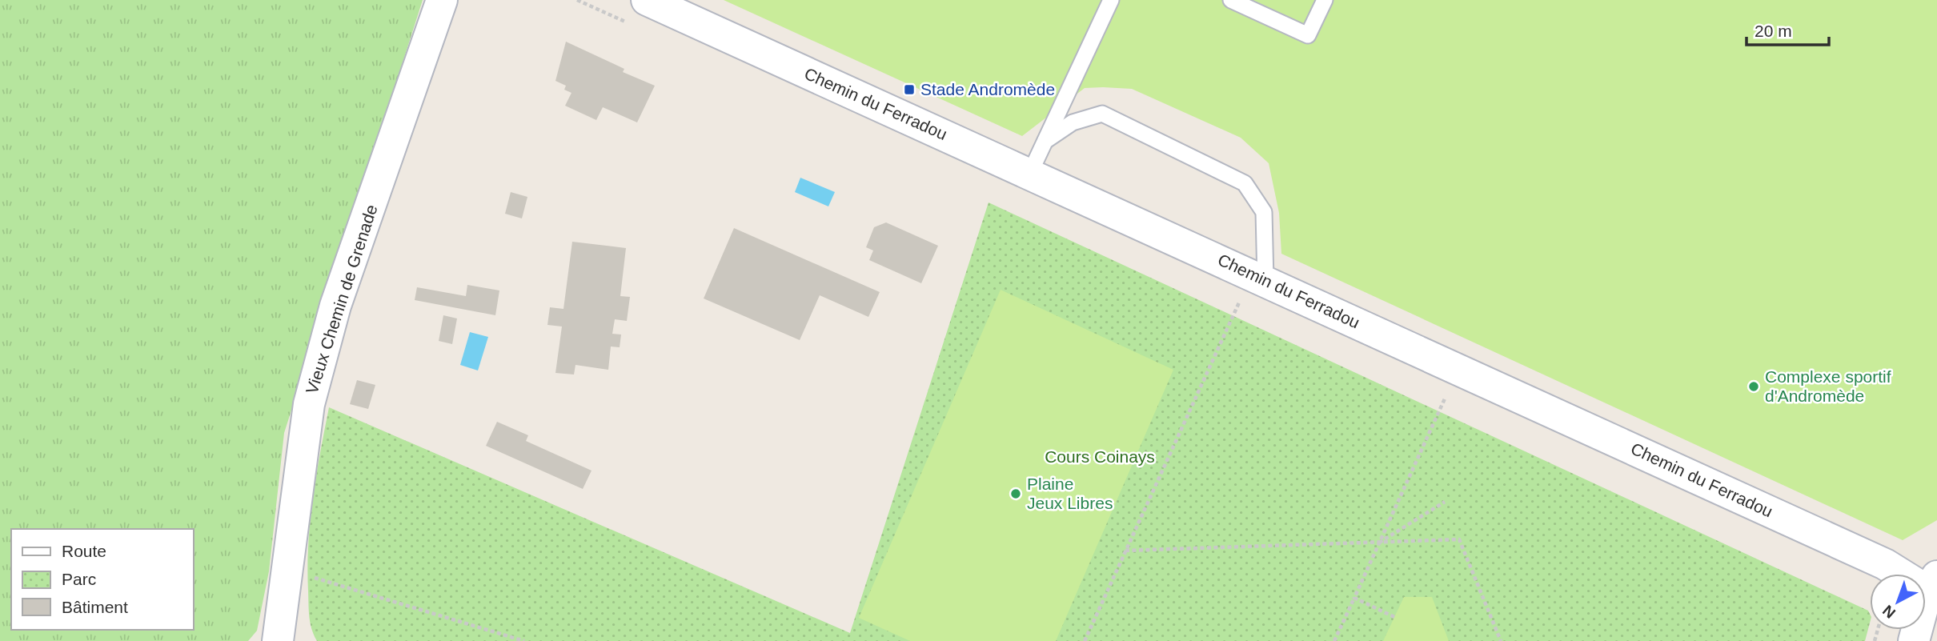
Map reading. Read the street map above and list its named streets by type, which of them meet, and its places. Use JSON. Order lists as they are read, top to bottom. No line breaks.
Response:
{"streets":{"street":["Chemin du Ferradou","Vieux Chemin de Grenade"]},"parks":["Cours Coinays"],"places":{"transit":["Stade Andromède"],"other":["Complexe sportif d'Andromède","Plaine Jeux Libres"]},"legend":["Route","Parc","Bâtiment"],"scale_bar":"20 m","north":"bottom left"}
